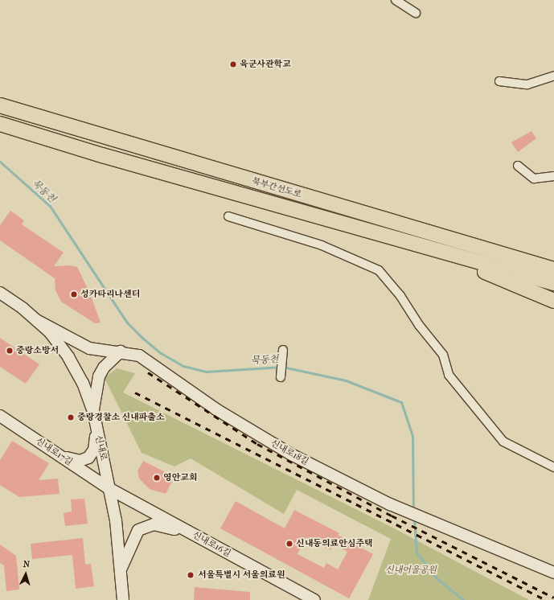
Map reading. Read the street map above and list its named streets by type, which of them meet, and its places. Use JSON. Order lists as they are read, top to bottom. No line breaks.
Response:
{"streets":{"highway":["북부간선도로"],"street":["신내로","신내로17길","신내로18길","신내로16길"]},"crossings":[["신내로","신내로17길"],["신내로","신내로18길"],["신내로","신내로16길"],["신내로17길","신내로16길"]],"water":["묵동천"],"parks":["신내어울공원"],"places":["육군사관학교","성카타리나센터","중랑소방서","중랑경찰소 신내파출소","영안교회","신내동의료안심주택","서울특별시 서울의료원"],"north":"top"}
